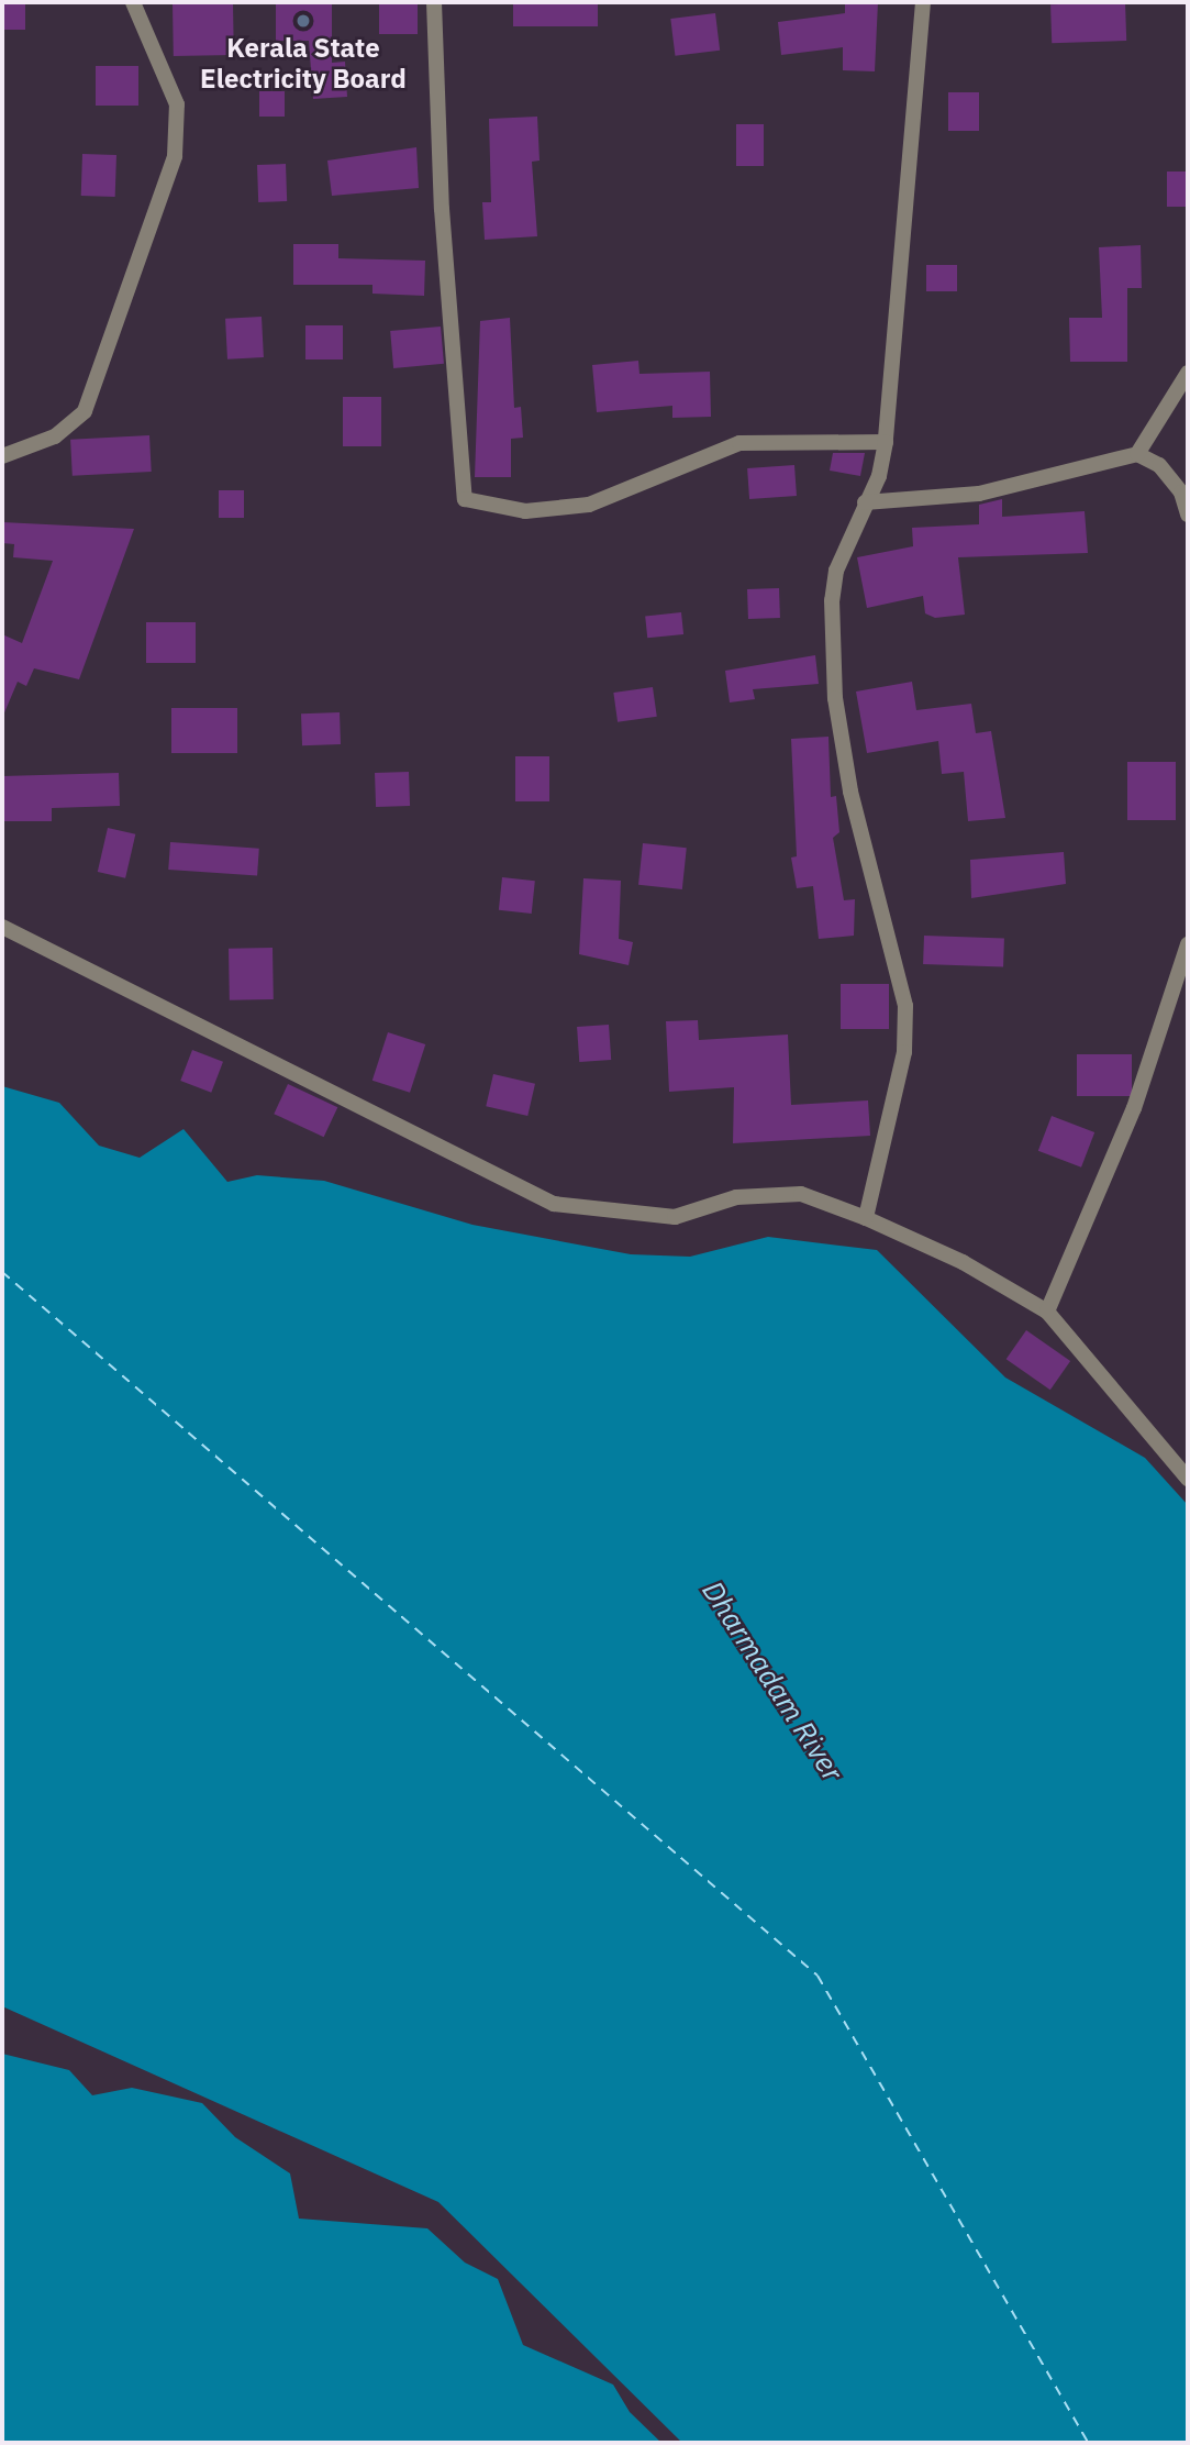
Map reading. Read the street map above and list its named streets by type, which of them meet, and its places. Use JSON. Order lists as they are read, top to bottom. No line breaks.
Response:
{"water":["Dharmadam River"],"places":["Kerala State Electricity Board"]}
